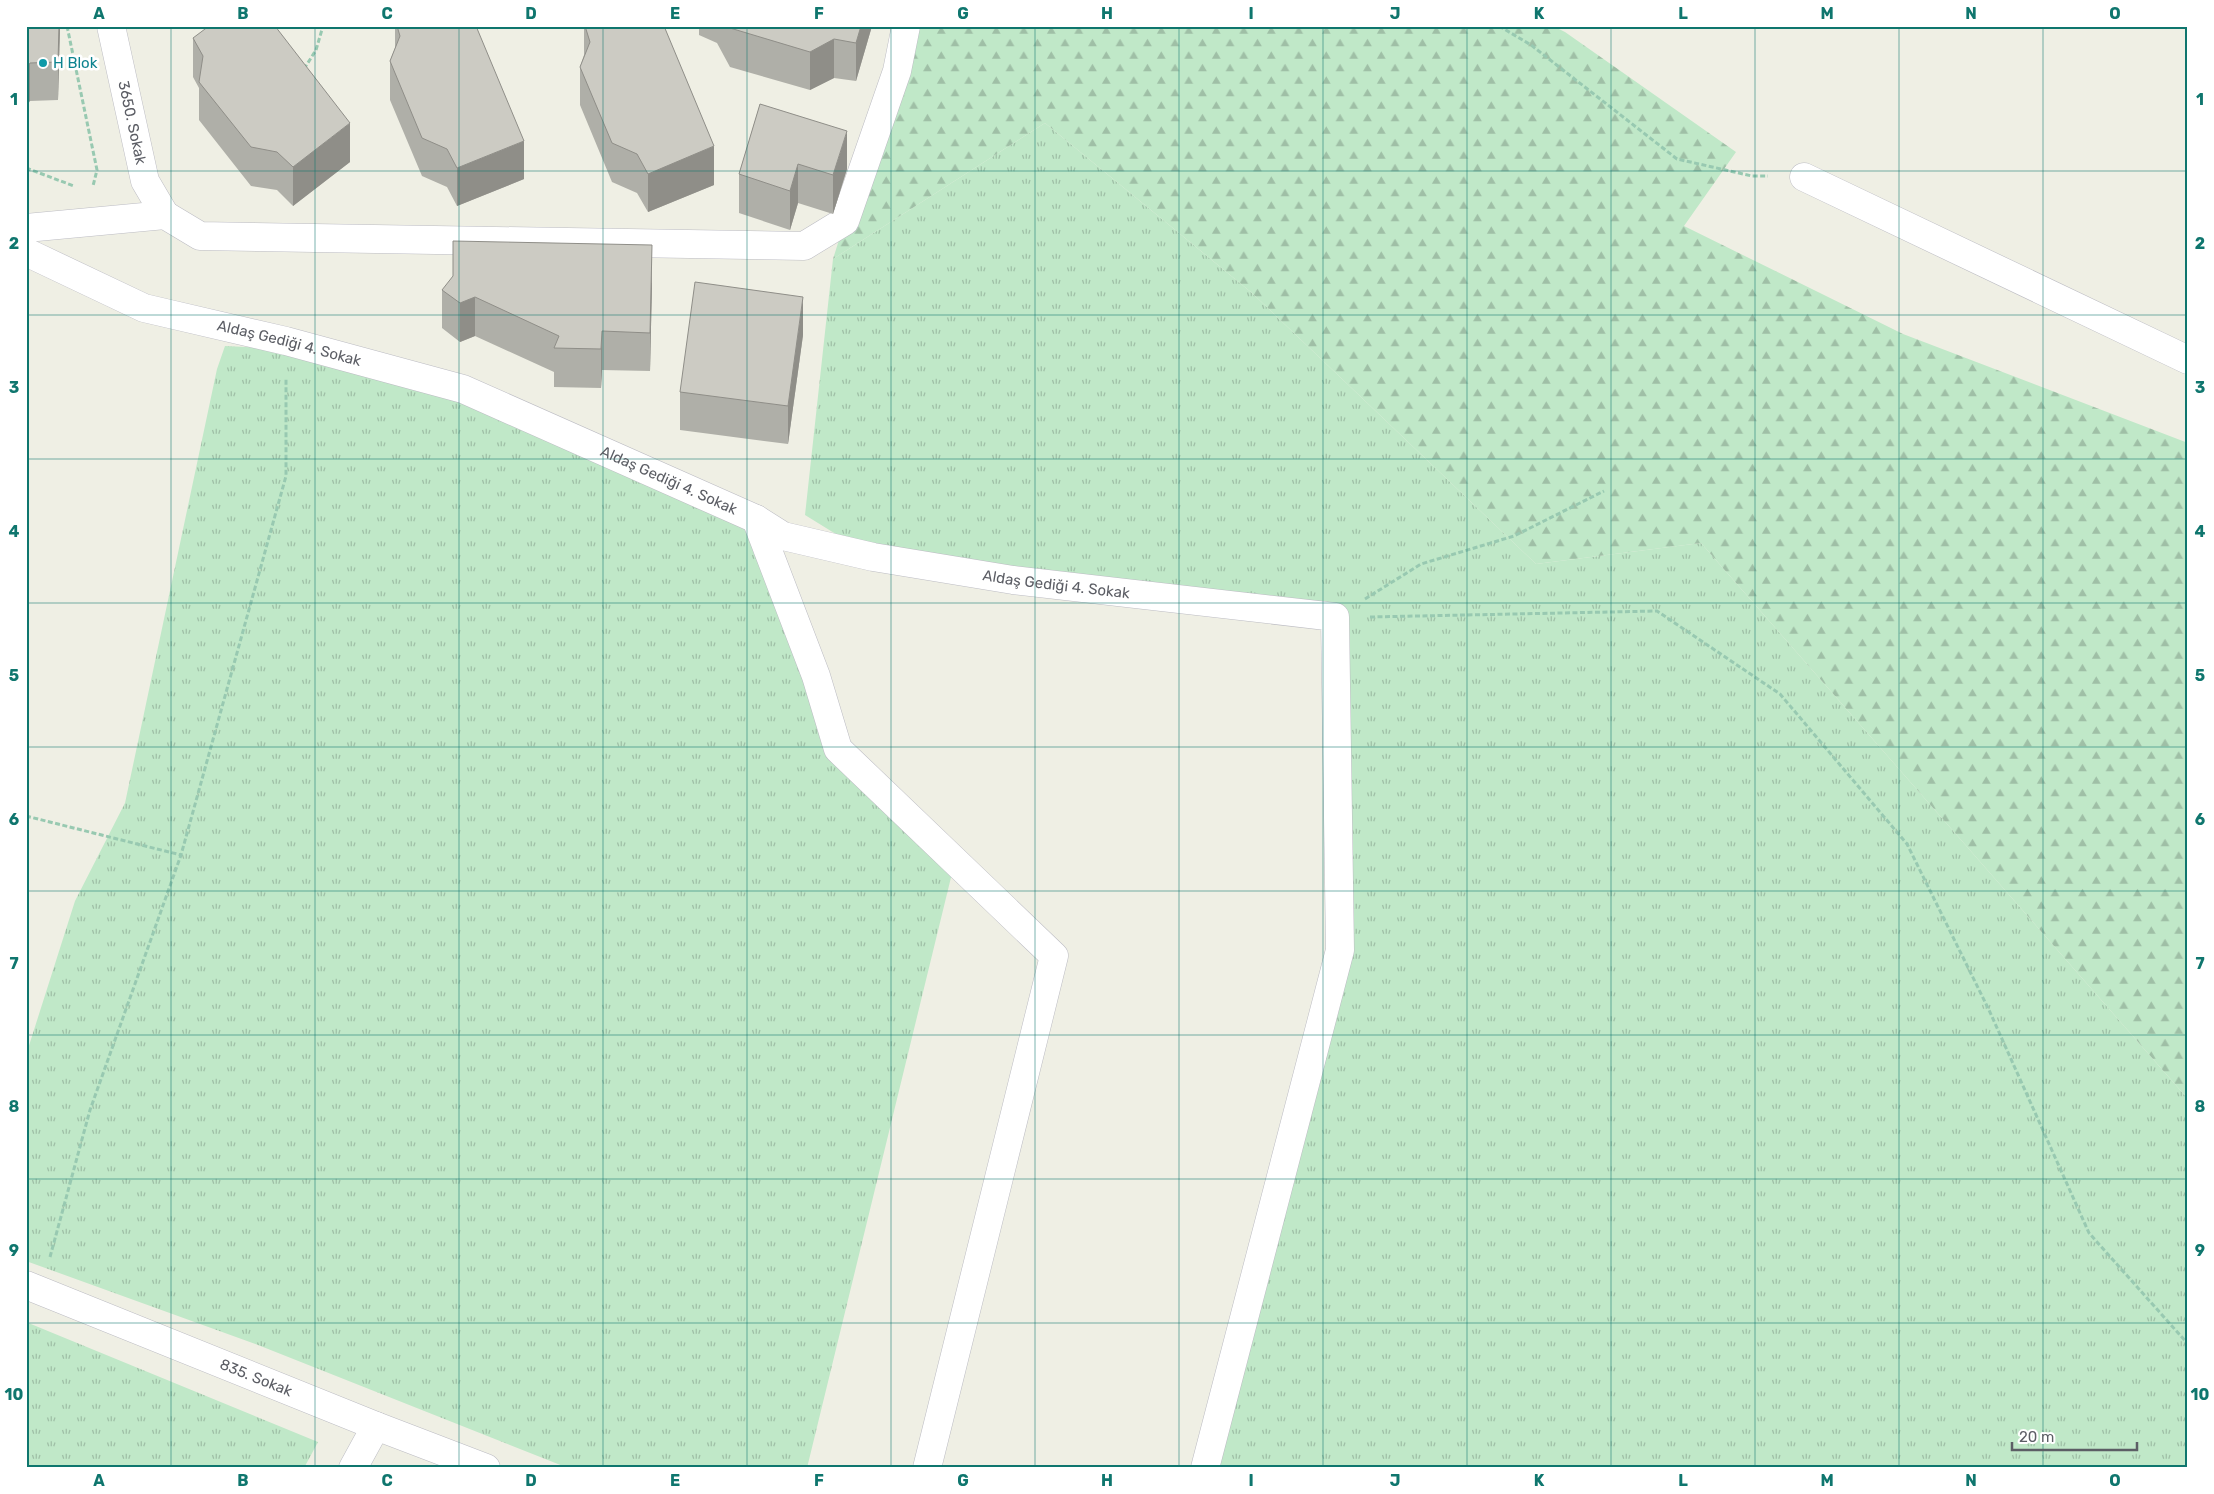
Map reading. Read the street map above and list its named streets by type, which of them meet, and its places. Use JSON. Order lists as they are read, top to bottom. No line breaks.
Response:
{"streets":{"street":["3650. Sokak","Aldaş Gediği 4. Sokak","835. Sokak"]},"places":["H Blok"],"scale_bar":"20 m","grid":{"columns":["A","B","C","D","E","F","G","H","I","J","K","L","M","N","O"],"rows":["1","2","3","4","5","6","7","8","9","10"]}}
